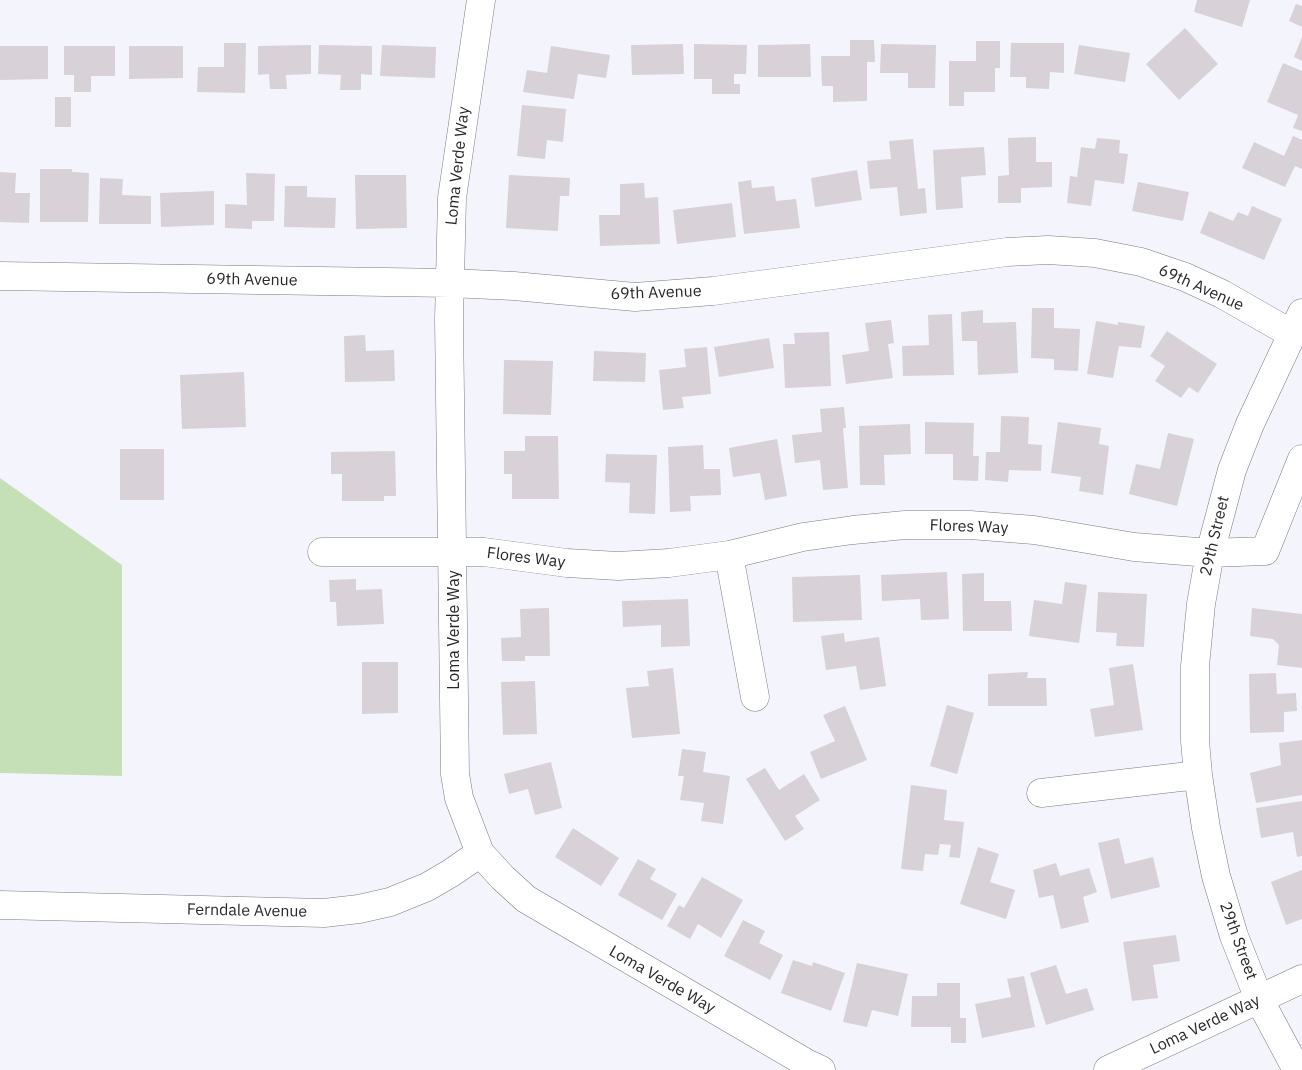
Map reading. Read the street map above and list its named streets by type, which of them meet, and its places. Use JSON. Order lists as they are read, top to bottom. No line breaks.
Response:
{"streets":{"street":["Loma Verde Way","69th Avenue","Flores Way","29th Street","Ferndale Avenue"]},"crossings":[["Loma Verde Way","69th Avenue"],["Loma Verde Way","Flores Way"],["Loma Verde Way","29th Street"],["Loma Verde Way","Ferndale Avenue"],["69th Avenue","29th Street"],["Flores Way","29th Street"]]}
